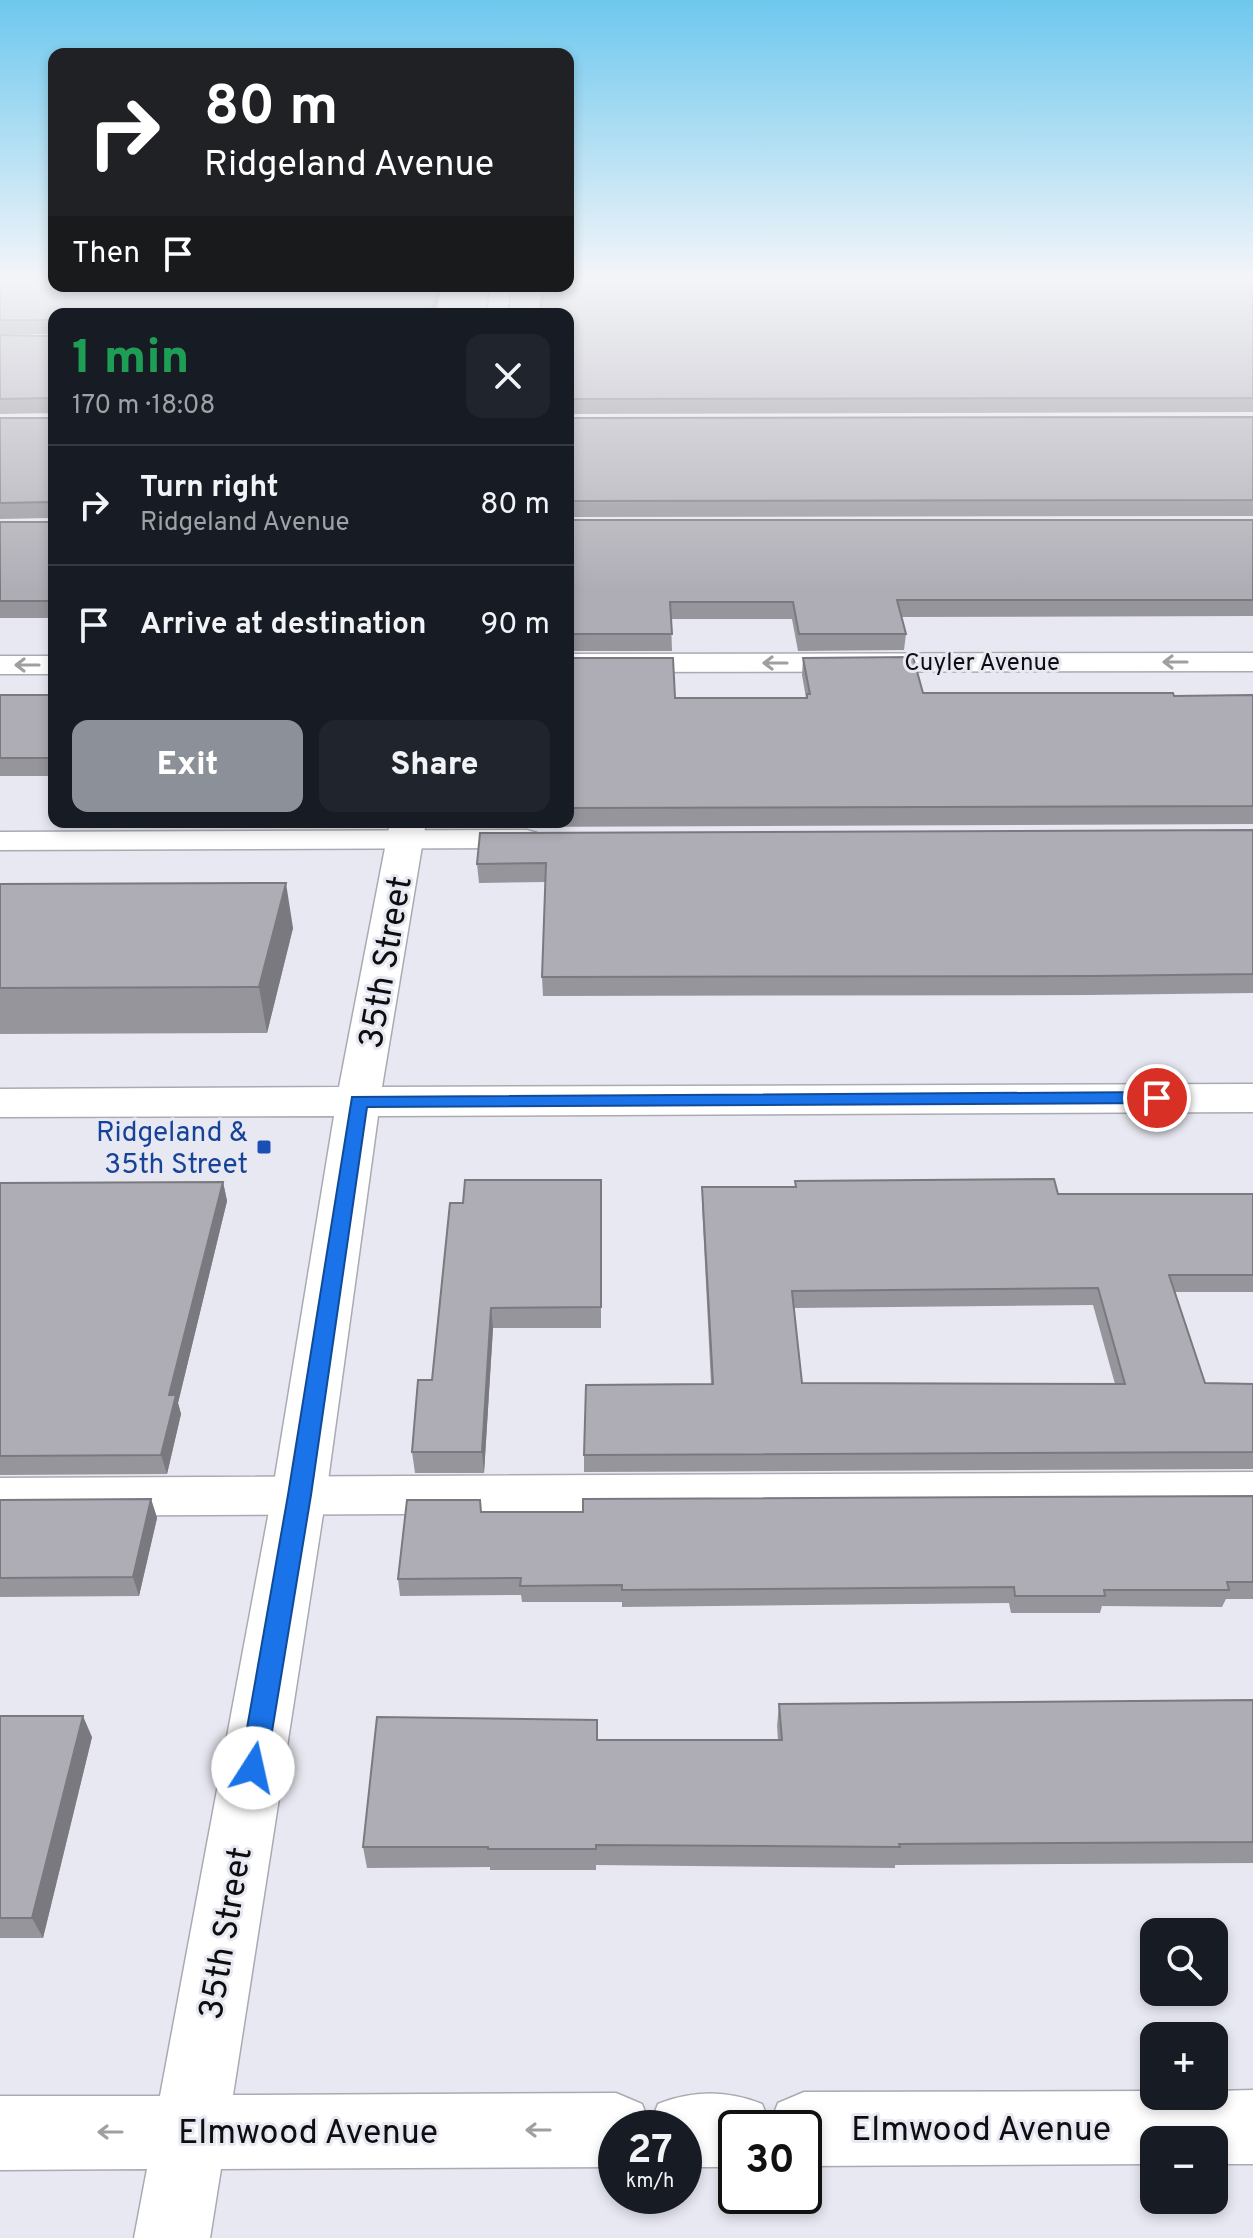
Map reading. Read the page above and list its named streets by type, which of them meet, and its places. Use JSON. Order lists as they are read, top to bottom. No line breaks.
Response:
{"streets":{"street":["Cuyler Avenue","35th Street","Elmwood Avenue"]},"crossings":[["35th Street","Elmwood Avenue"]],"one_way":["Cuyler Avenue","Elmwood Avenue"],"places":{"transit":["Ridgeland & 35th Street"]},"page":{"turn":["80 m","Ridgeland Avenue"],"then":"Then","heading":["1 min","170 m · 18:08"],"list":[{"name":"Turn right","note":"Ridgeland Avenue","value":"80 m"},{"name":"Arrive at destination","value":"90 m"}],"buttons":["Exit","Share"],"map_buttons":["+","−"],"speed":"27 km/h","limit":"30"}}
